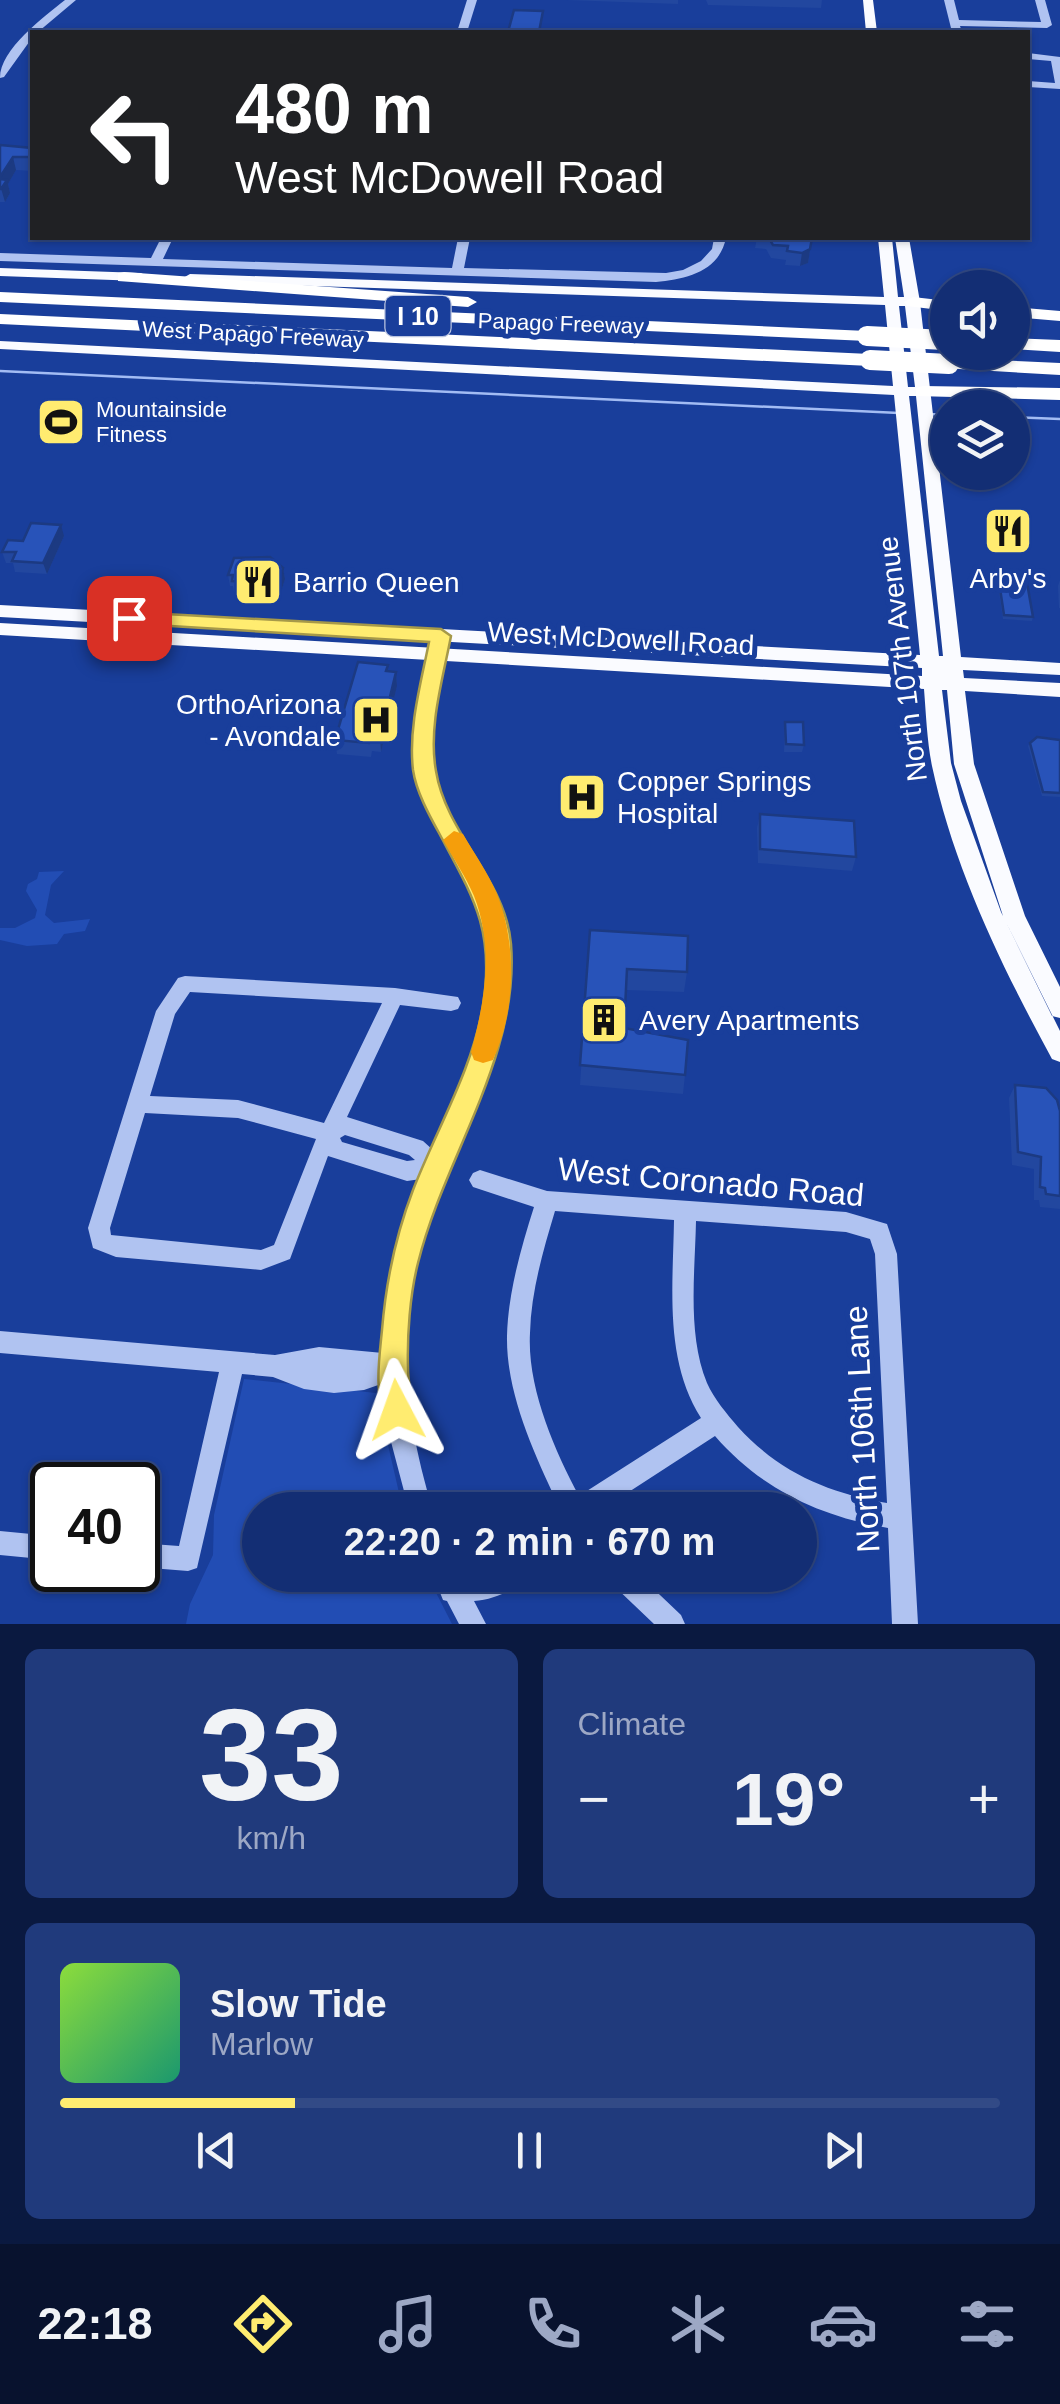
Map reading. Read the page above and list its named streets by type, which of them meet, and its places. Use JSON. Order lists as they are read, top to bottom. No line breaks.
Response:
{"streets":{"highway":["I 10","Papago Freeway"],"main road":["West Papago Freeway","West McDowell Road","North 107th Avenue"],"street":["West Coronado Road","North 106th Lane"]},"crossings":[["West Papago Freeway","North 107th Avenue"],["West McDowell Road","North 107th Avenue"],["West Coronado Road","North 106th Lane"]],"places":{"sports":["Mountainside Fitness"],"restaurant":["Arby's","Barrio Queen"],"hospital":["OrthoArizona - Avondale","Copper Springs Hospital"],"building":["Avery Apartments"]},"page":{"turn":["480 m","West McDowell Road"],"limit":"40","trip":"22:20 · 2 min · 670 m","tile":[["33","km/h"],"Climate"],"heat":["−","19°","+"],"song":["Slow Tide","Marlow"],"tabs":"22:18"}}
